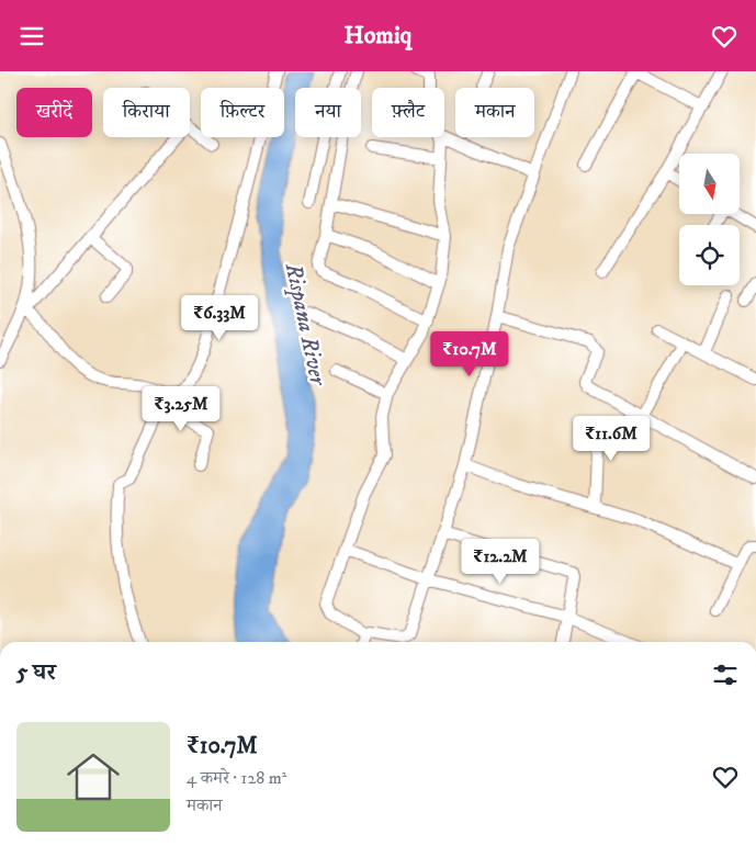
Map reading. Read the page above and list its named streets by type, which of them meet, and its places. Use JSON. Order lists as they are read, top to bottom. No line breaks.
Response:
{"water":["Rispana River"],"north":"bottom","page":{"header":"Homiq","chip":["खरीदें","किराया","फ़िल्टर","नया","फ़्लैट","मकान"],"price":["₹6.33M","₹10.7M","₹3.25M","₹11.6M","₹12.2M"],"heading":"5 घर","list":[{"name":"₹10.7M","note":"4 कमरे · 128 m² · मकान"}]}}
